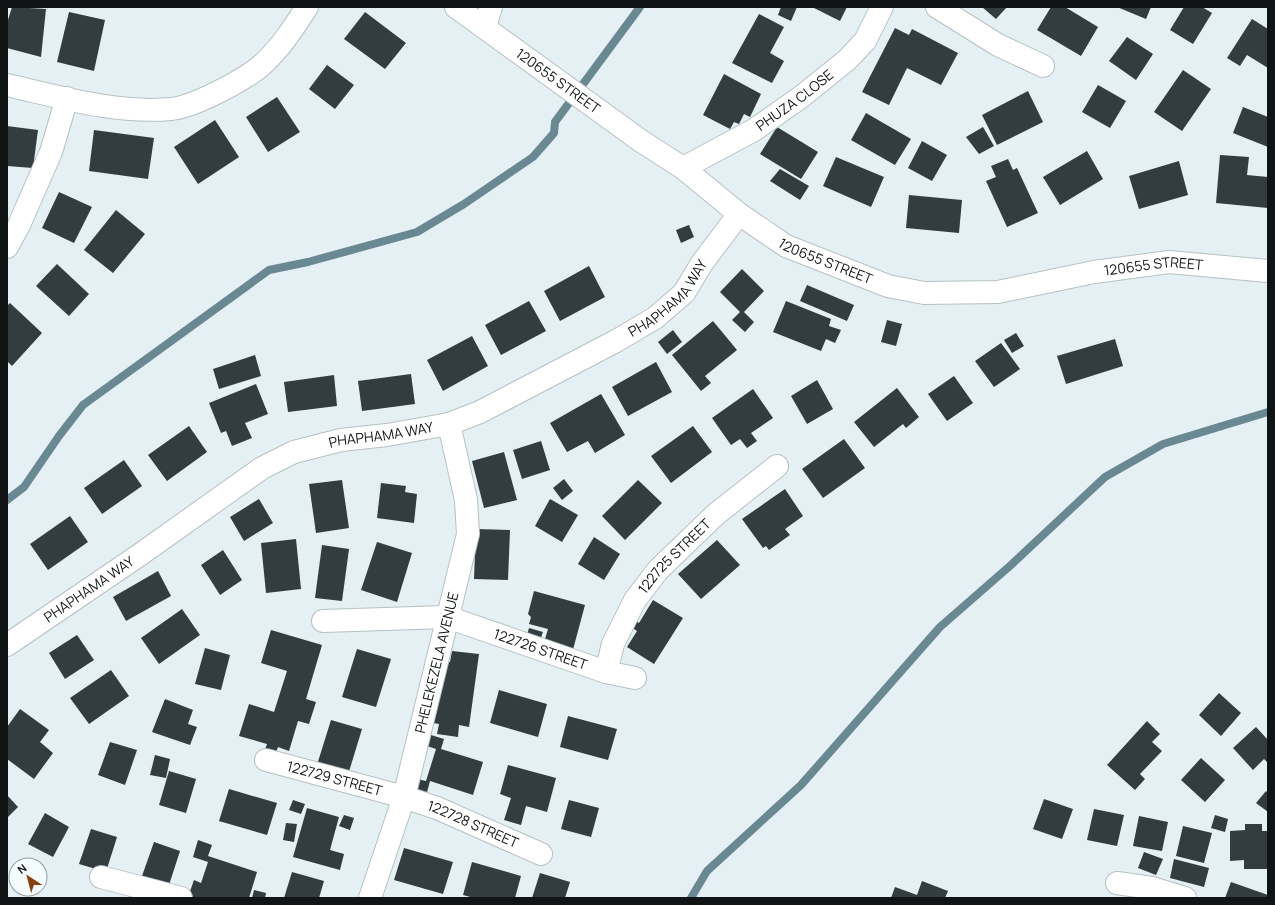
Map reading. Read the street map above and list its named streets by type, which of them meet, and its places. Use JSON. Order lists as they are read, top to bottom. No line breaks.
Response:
{"streets":{"street":["120655 STREET","PHUZA CLOSE","PHAPHAMA WAY","122725 STREET","122726 STREET","PHELEKEZELA AVENUE","122729 STREET","122728 STREET"]},"crossings":[["120655 STREET","PHUZA CLOSE"],["120655 STREET","PHAPHAMA WAY"],["PHAPHAMA WAY","PHELEKEZELA AVENUE"],["122725 STREET","122726 STREET"],["122726 STREET","PHELEKEZELA AVENUE"],["PHELEKEZELA AVENUE","122729 STREET"],["PHELEKEZELA AVENUE","122728 STREET"],["122729 STREET","122728 STREET"]],"north":"top left"}
